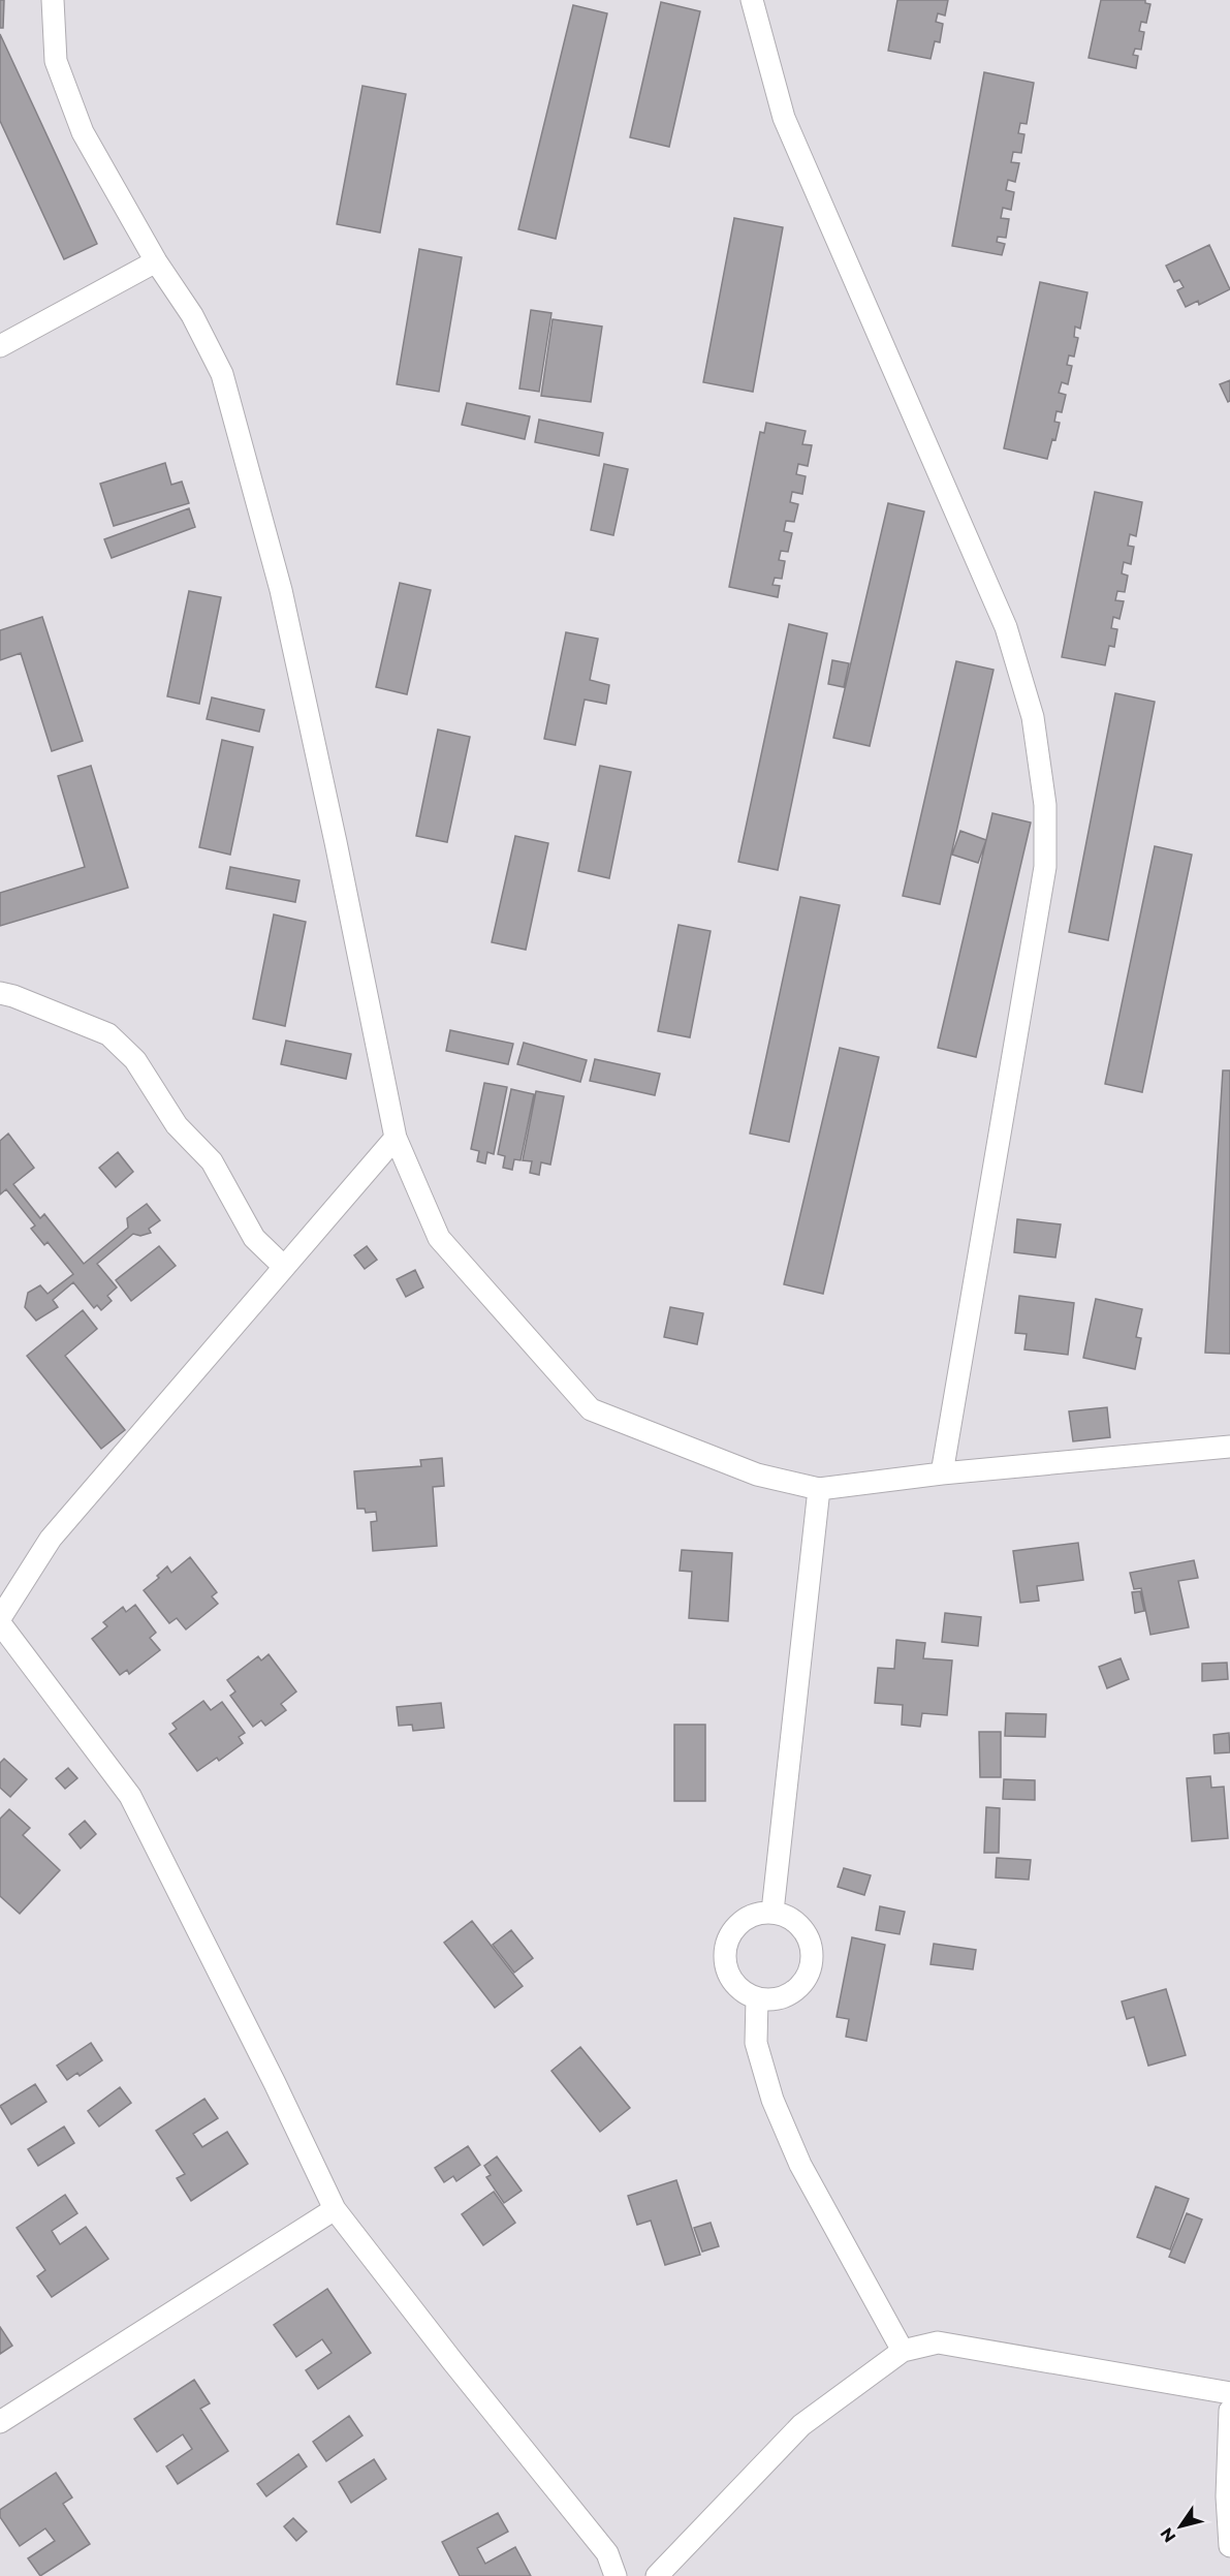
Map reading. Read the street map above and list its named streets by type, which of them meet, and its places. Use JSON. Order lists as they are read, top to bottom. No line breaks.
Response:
{"north":"bottom left"}
